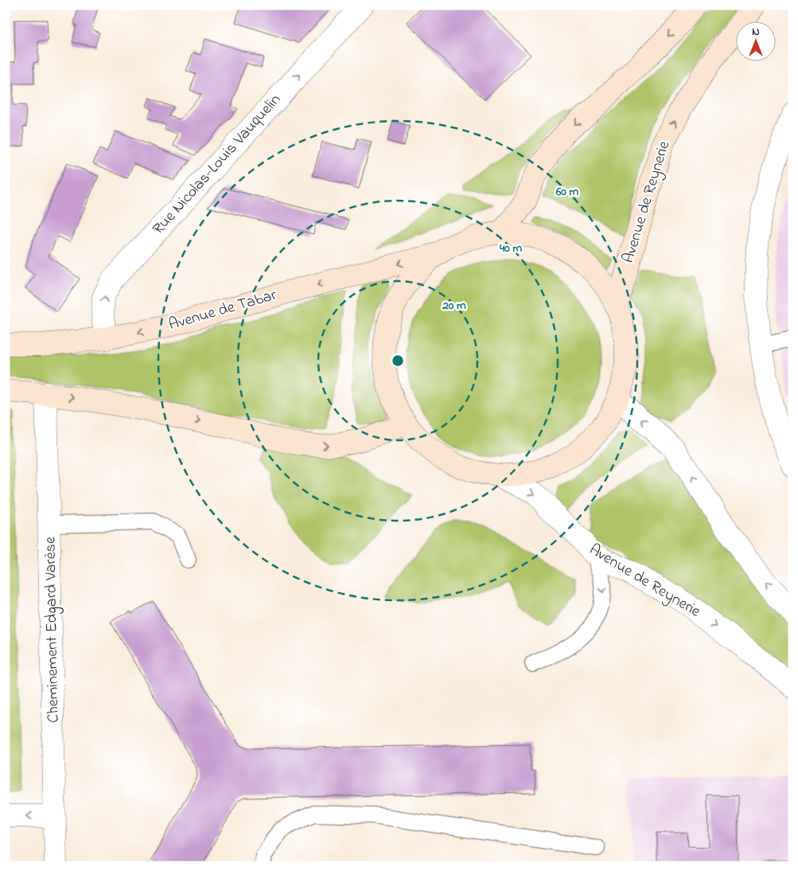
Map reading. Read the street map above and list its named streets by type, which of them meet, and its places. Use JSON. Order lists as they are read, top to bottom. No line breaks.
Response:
{"streets":{"main road":["Avenue de Reynerie","Avenue de Tabar"],"street":["Rue Nicolas-Louis Vauquelin","Cheminement Edgard Varèse"]},"crossings":[["Rue Nicolas-Louis Vauquelin","Avenue de Tabar"]],"one_way":["Rue Nicolas-Louis Vauquelin"],"north":"top","rings":["60 m","40 m","20 m"]}
